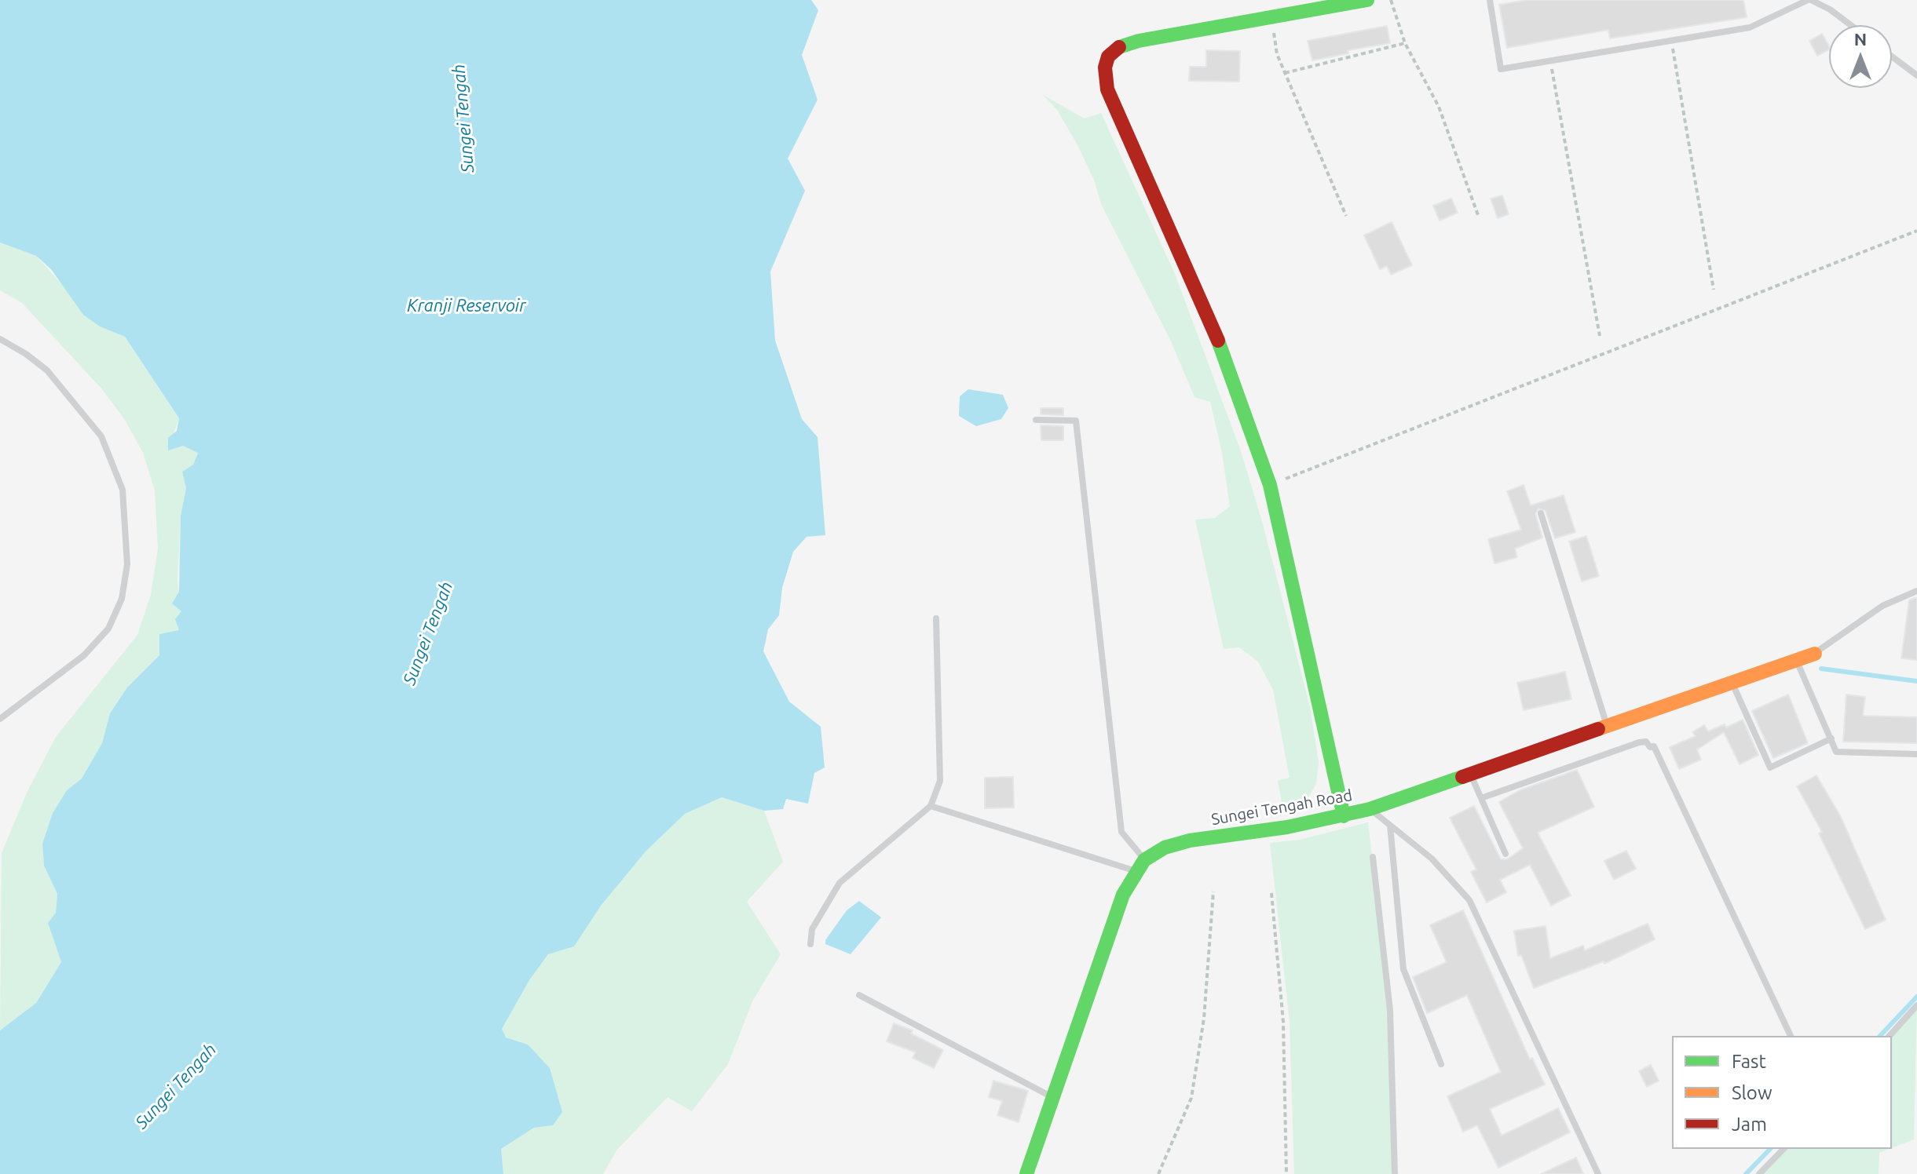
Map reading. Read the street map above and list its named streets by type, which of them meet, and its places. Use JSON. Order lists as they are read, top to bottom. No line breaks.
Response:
{"streets":{"street":["Sungei Tengah Road"]},"water":["Sungei Tengah","Kranji Reservoir"],"legend":["Fast","Slow","Jam"],"north":"top"}
